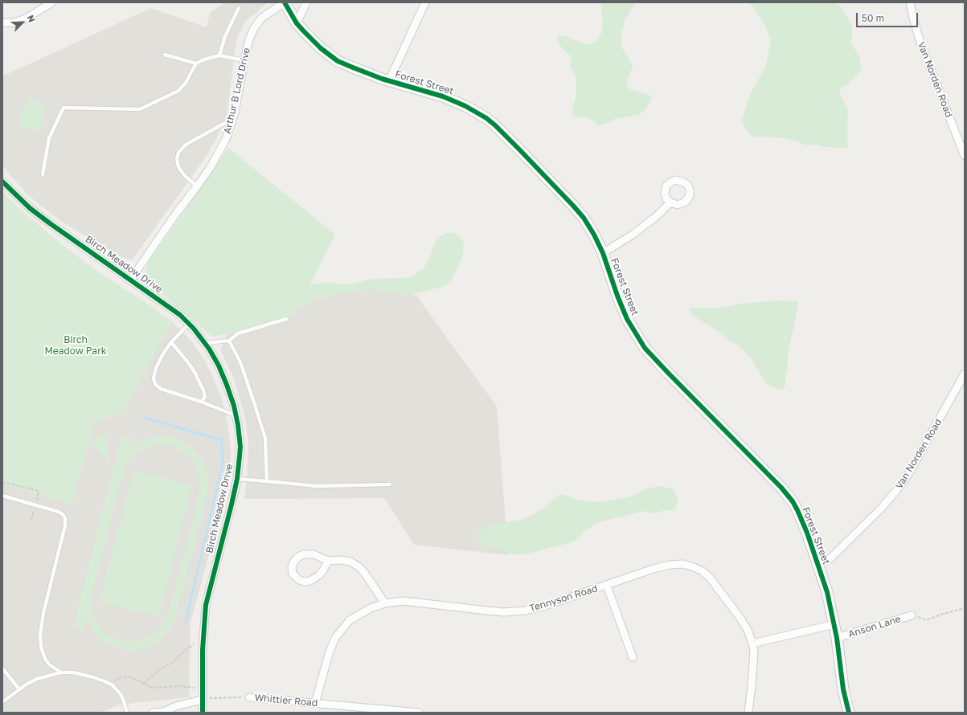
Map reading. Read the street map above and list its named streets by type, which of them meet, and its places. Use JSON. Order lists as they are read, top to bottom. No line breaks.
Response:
{"streets":{"street":["Van Norden Road","Forest Street","Arthur B Lord Drive","Birch Meadow Drive","Tennyson Road","Anson Lane","Whittier Road"]},"crossings":[["Van Norden Road","Forest Street"],["Forest Street","Arthur B Lord Drive"],["Forest Street","Anson Lane"],["Arthur B Lord Drive","Birch Meadow Drive"],["Tennyson Road","Whittier Road"]],"parks":["Birch Meadow Park"],"scale_bar":"50 m","north":"top right"}
